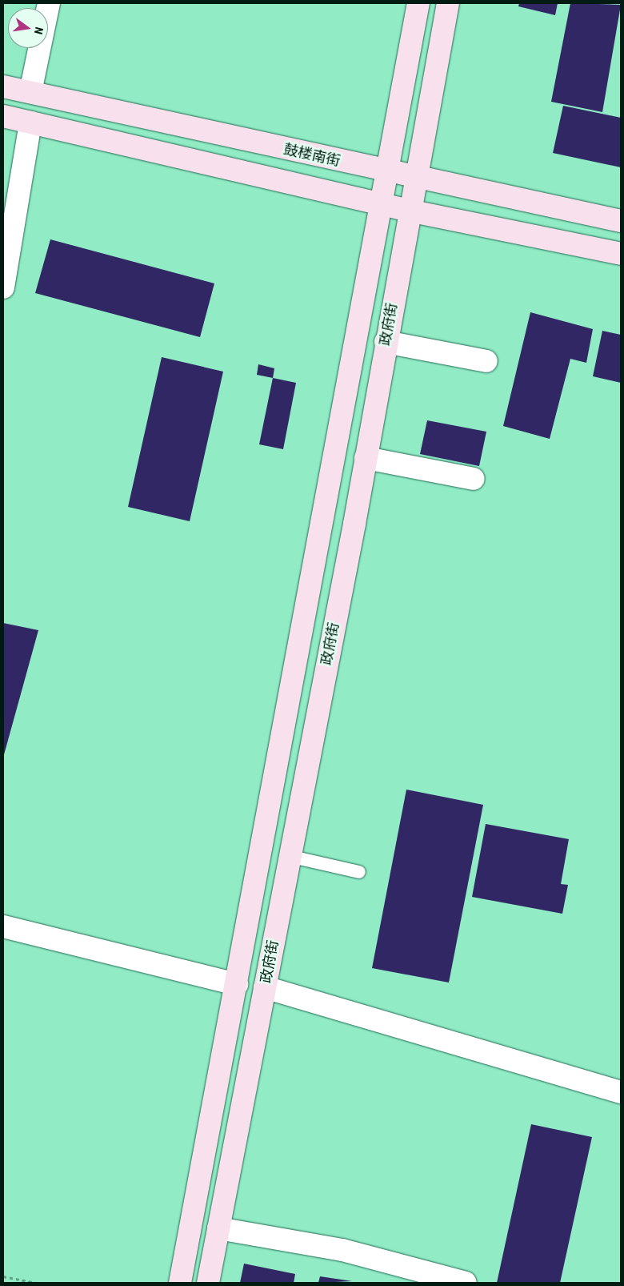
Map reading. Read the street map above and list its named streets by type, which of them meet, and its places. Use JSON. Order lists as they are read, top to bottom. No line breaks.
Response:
{"streets":{"main road":["鼓楼南街","政府街"]},"crossings":[["鼓楼南街","政府街"]],"north":"right"}
